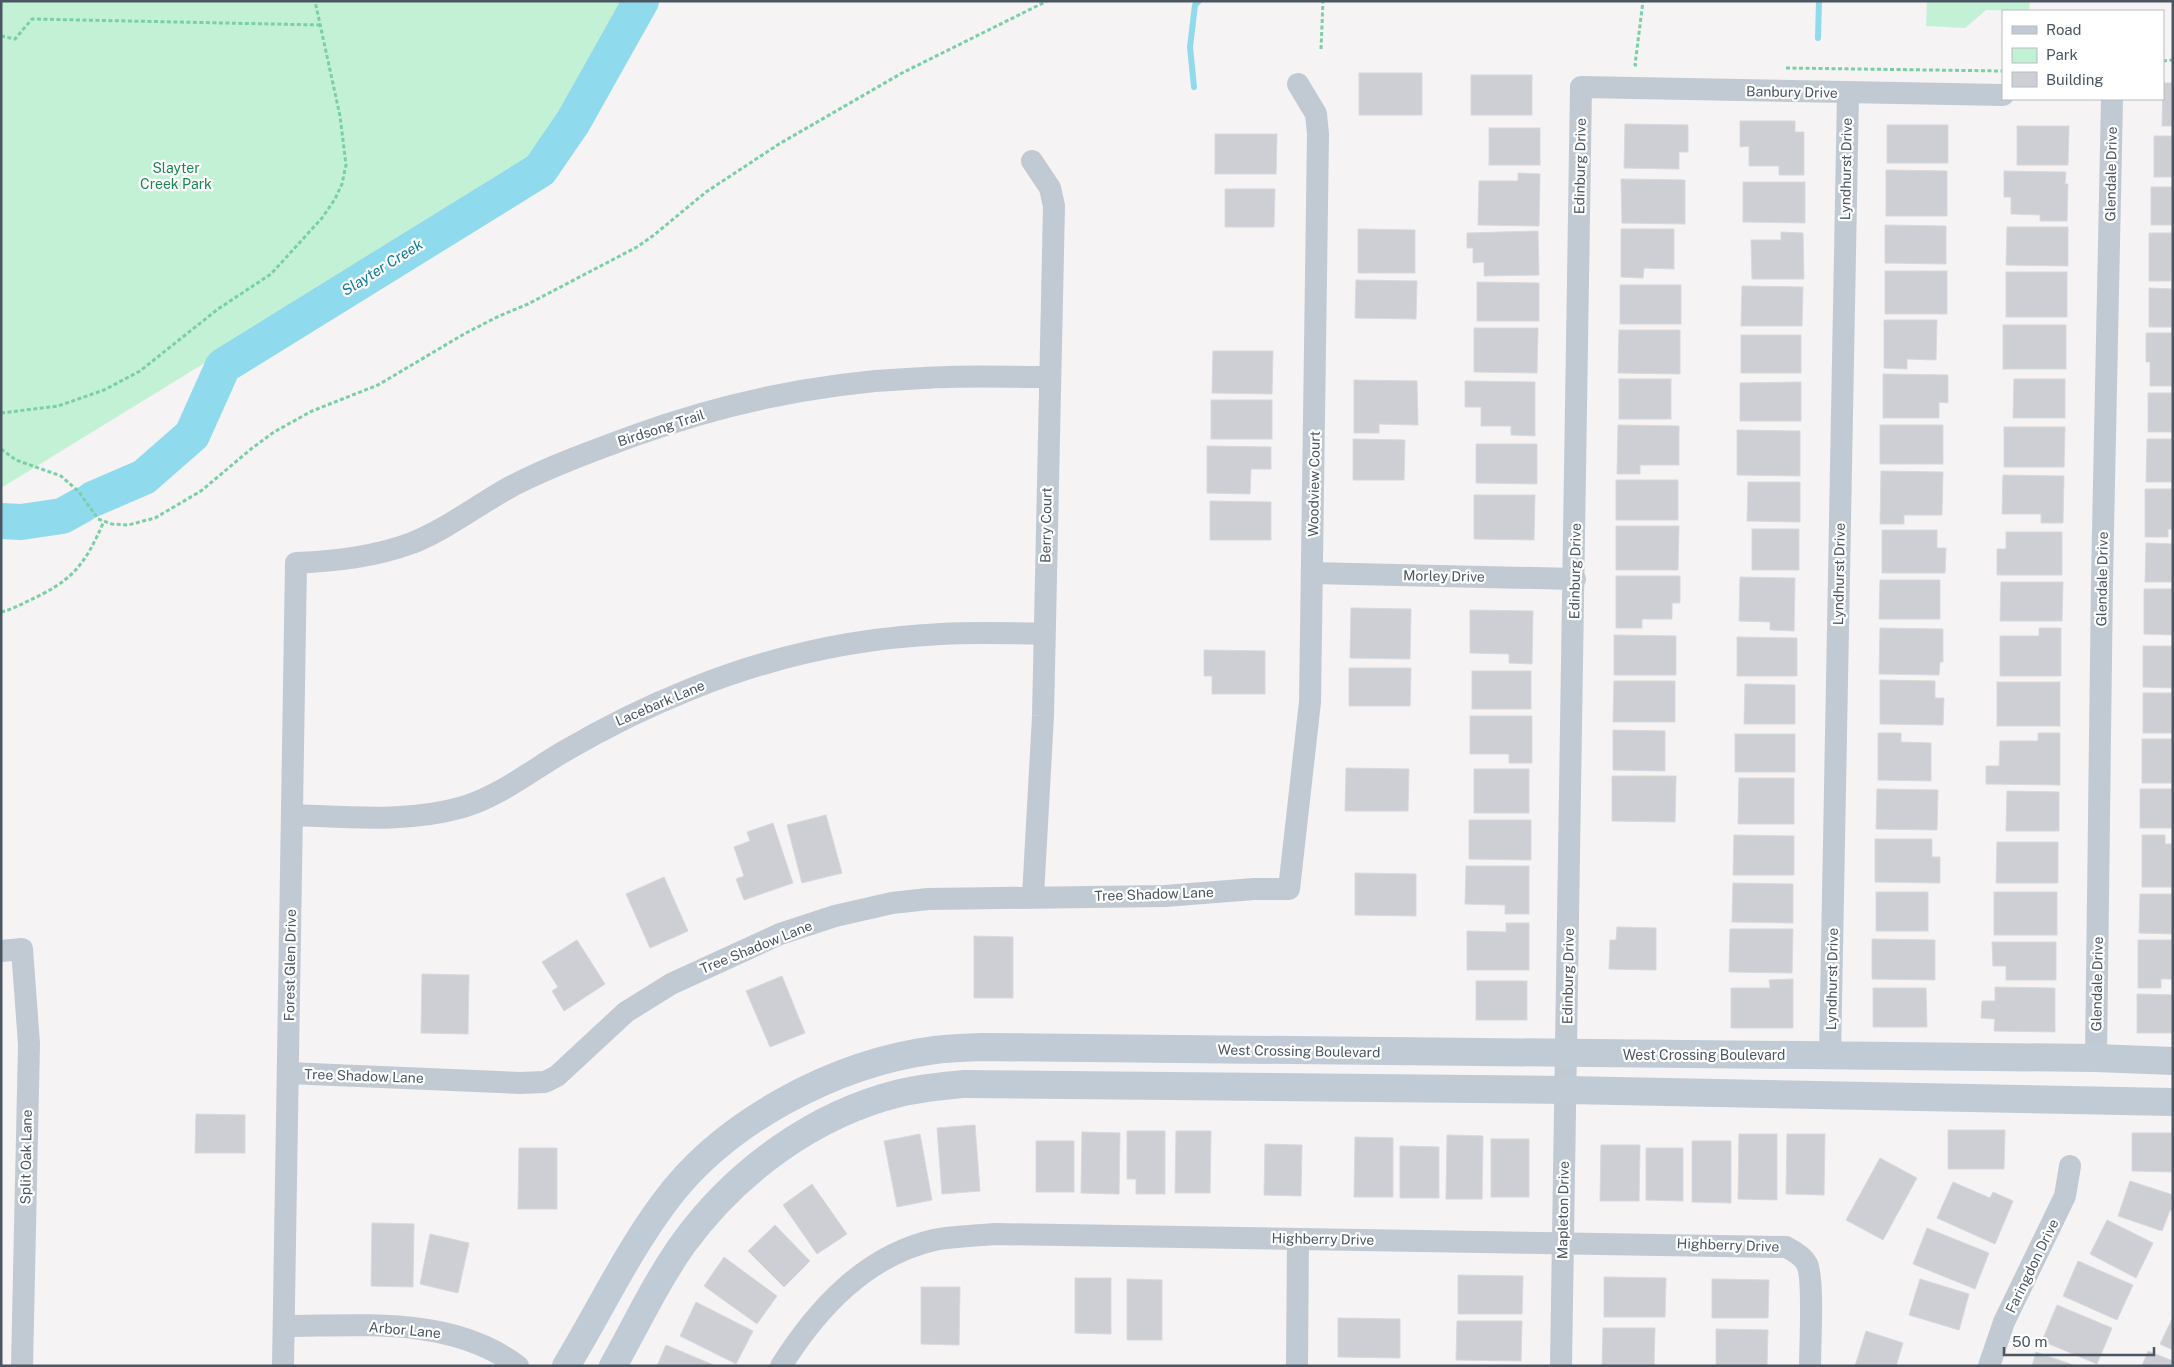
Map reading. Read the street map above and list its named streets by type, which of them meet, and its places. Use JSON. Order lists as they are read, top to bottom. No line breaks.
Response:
{"streets":{"street":["Banbury Drive","Edinburg Drive","Lyndhurst Drive","Glendale Drive","Birdsong Trail","Woodview Court","Berry Court","Morley Drive","Lacebark Lane","Tree Shadow Lane","Forest Glen Drive","West Crossing Boulevard","Split Oak Lane","Mapleton Drive","Highberry Drive","Faringdon Drive","Arbor Lane"]},"crossings":[["Banbury Drive","Edinburg Drive"],["Banbury Drive","Lyndhurst Drive"],["Edinburg Drive","Morley Drive"],["Edinburg Drive","West Crossing Boulevard"],["Edinburg Drive","Mapleton Drive"],["Lyndhurst Drive","West Crossing Boulevard"],["Glendale Drive","West Crossing Boulevard"],["Birdsong Trail","Berry Court"],["Birdsong Trail","Forest Glen Drive"],["Woodview Court","Morley Drive"],["Woodview Court","Tree Shadow Lane"],["Berry Court","Lacebark Lane"],["Berry Court","Tree Shadow Lane"],["Lacebark Lane","Forest Glen Drive"],["Tree Shadow Lane","Forest Glen Drive"],["Forest Glen Drive","Arbor Lane"],["West Crossing Boulevard","Mapleton Drive"],["Mapleton Drive","Highberry Drive"]],"water":["Slayter Creek"],"parks":["Slayter Creek Park"],"legend":["Road","Park","Building"],"scale_bar":"50 m"}
